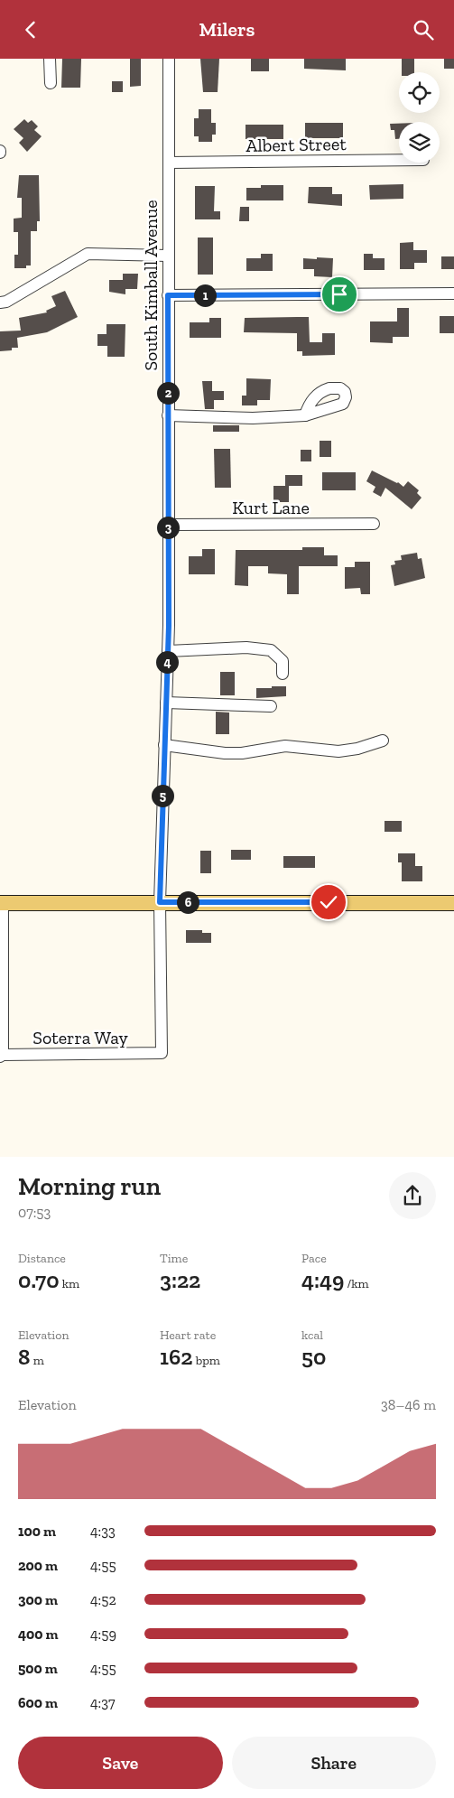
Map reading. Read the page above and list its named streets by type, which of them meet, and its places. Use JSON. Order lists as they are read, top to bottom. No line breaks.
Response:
{"streets":{"street":["Albert Street","South Kimball Avenue","Kurt Lane","Soterra Way"]},"crossings":[["Albert Street","South Kimball Avenue"],["South Kimball Avenue","Kurt Lane"],["South Kimball Avenue","Soterra Way"]],"page":{"header":"Milers","pins":["1","2","3","4","5","6"],"heading":["Morning run","07:53"],"stats":[["Distance","0.70 km"],["Time","3:22"],["Pace","4:49 /km"],["Elevation","8 m"],["Heart rate","162 bpm"],["kcal","50"]],"chart":["Elevation","38–46 m"],"list":[{"name":"100 m","note":"4:33"},{"name":"200 m","note":"4:55"},{"name":"300 m","note":"4:52"},{"name":"400 m","note":"4:59"},{"name":"500 m","note":"4:55"},{"name":"600 m","note":"4:37"}],"buttons":["Save","Share"]}}
